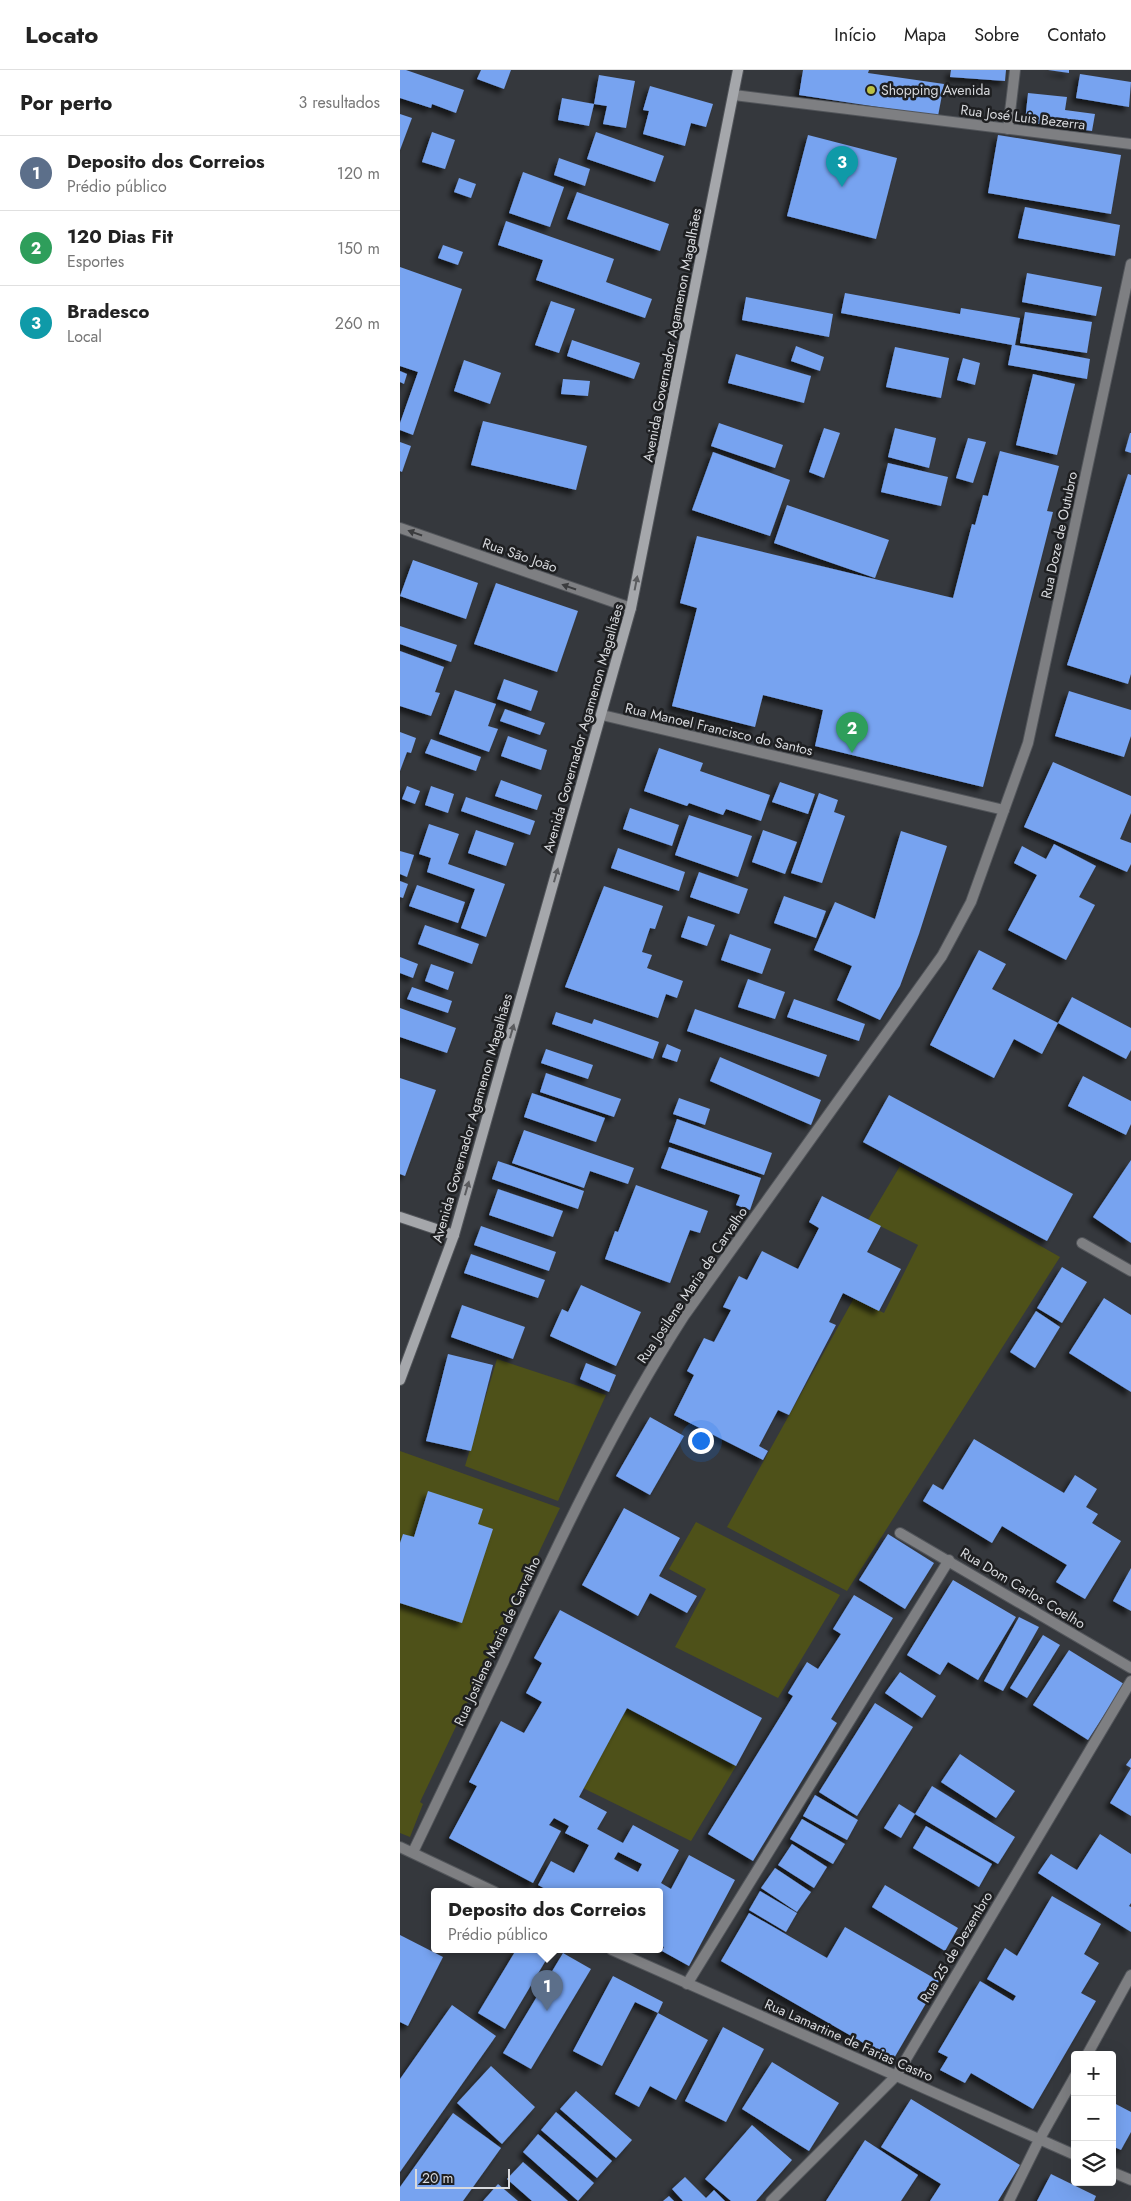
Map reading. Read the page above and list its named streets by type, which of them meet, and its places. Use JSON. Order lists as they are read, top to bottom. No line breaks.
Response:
{"streets":{"main road":["Avenida Governador Agamenon Magalhães"],"street":["Rua José Luis Bezerra","Rua Doze de Outubro","Rua São João","Rua Manoel Francisco do Santos","Rua Josilene Maria de Carvalho","Rua Dom Carlos Coelho","Rua 25 de Dezembro","Rua Lamartine de Farias Castro"]},"crossings":[["Rua José Luis Bezerra","Avenida Governador Agamenon Magalhães"],["Avenida Governador Agamenon Magalhães","Rua São João"],["Avenida Governador Agamenon Magalhães","Rua Manoel Francisco do Santos"],["Rua Doze de Outubro","Rua Manoel Francisco do Santos"],["Rua Doze de Outubro","Rua Josilene Maria de Carvalho"],["Rua Manoel Francisco do Santos","Rua Josilene Maria de Carvalho"],["Rua 25 de Dezembro","Rua Lamartine de Farias Castro"]],"one_way":["Avenida Governador Agamenon Magalhães","Rua São João"],"places":["Shopping Avenida"],"scale_bar":"20 m","page":{"header":"Locato","nav":["Início","Mapa","Sobre","Contato"],"heading":["Por perto","3 resultados"],"list":[{"mark":"1","name":"Deposito dos Correios","note":"Prédio público","value":"120 m"},{"mark":"2","name":"120 Dias Fit","note":"Esportes","value":"150 m"},{"mark":"3","name":"Bradesco","note":"Local","value":"260 m"}],"pins":["3","2","1"],"popup":["Deposito dos Correios","Prédio público"],"map_buttons":["+","−"],"scale":"20 m"}}
